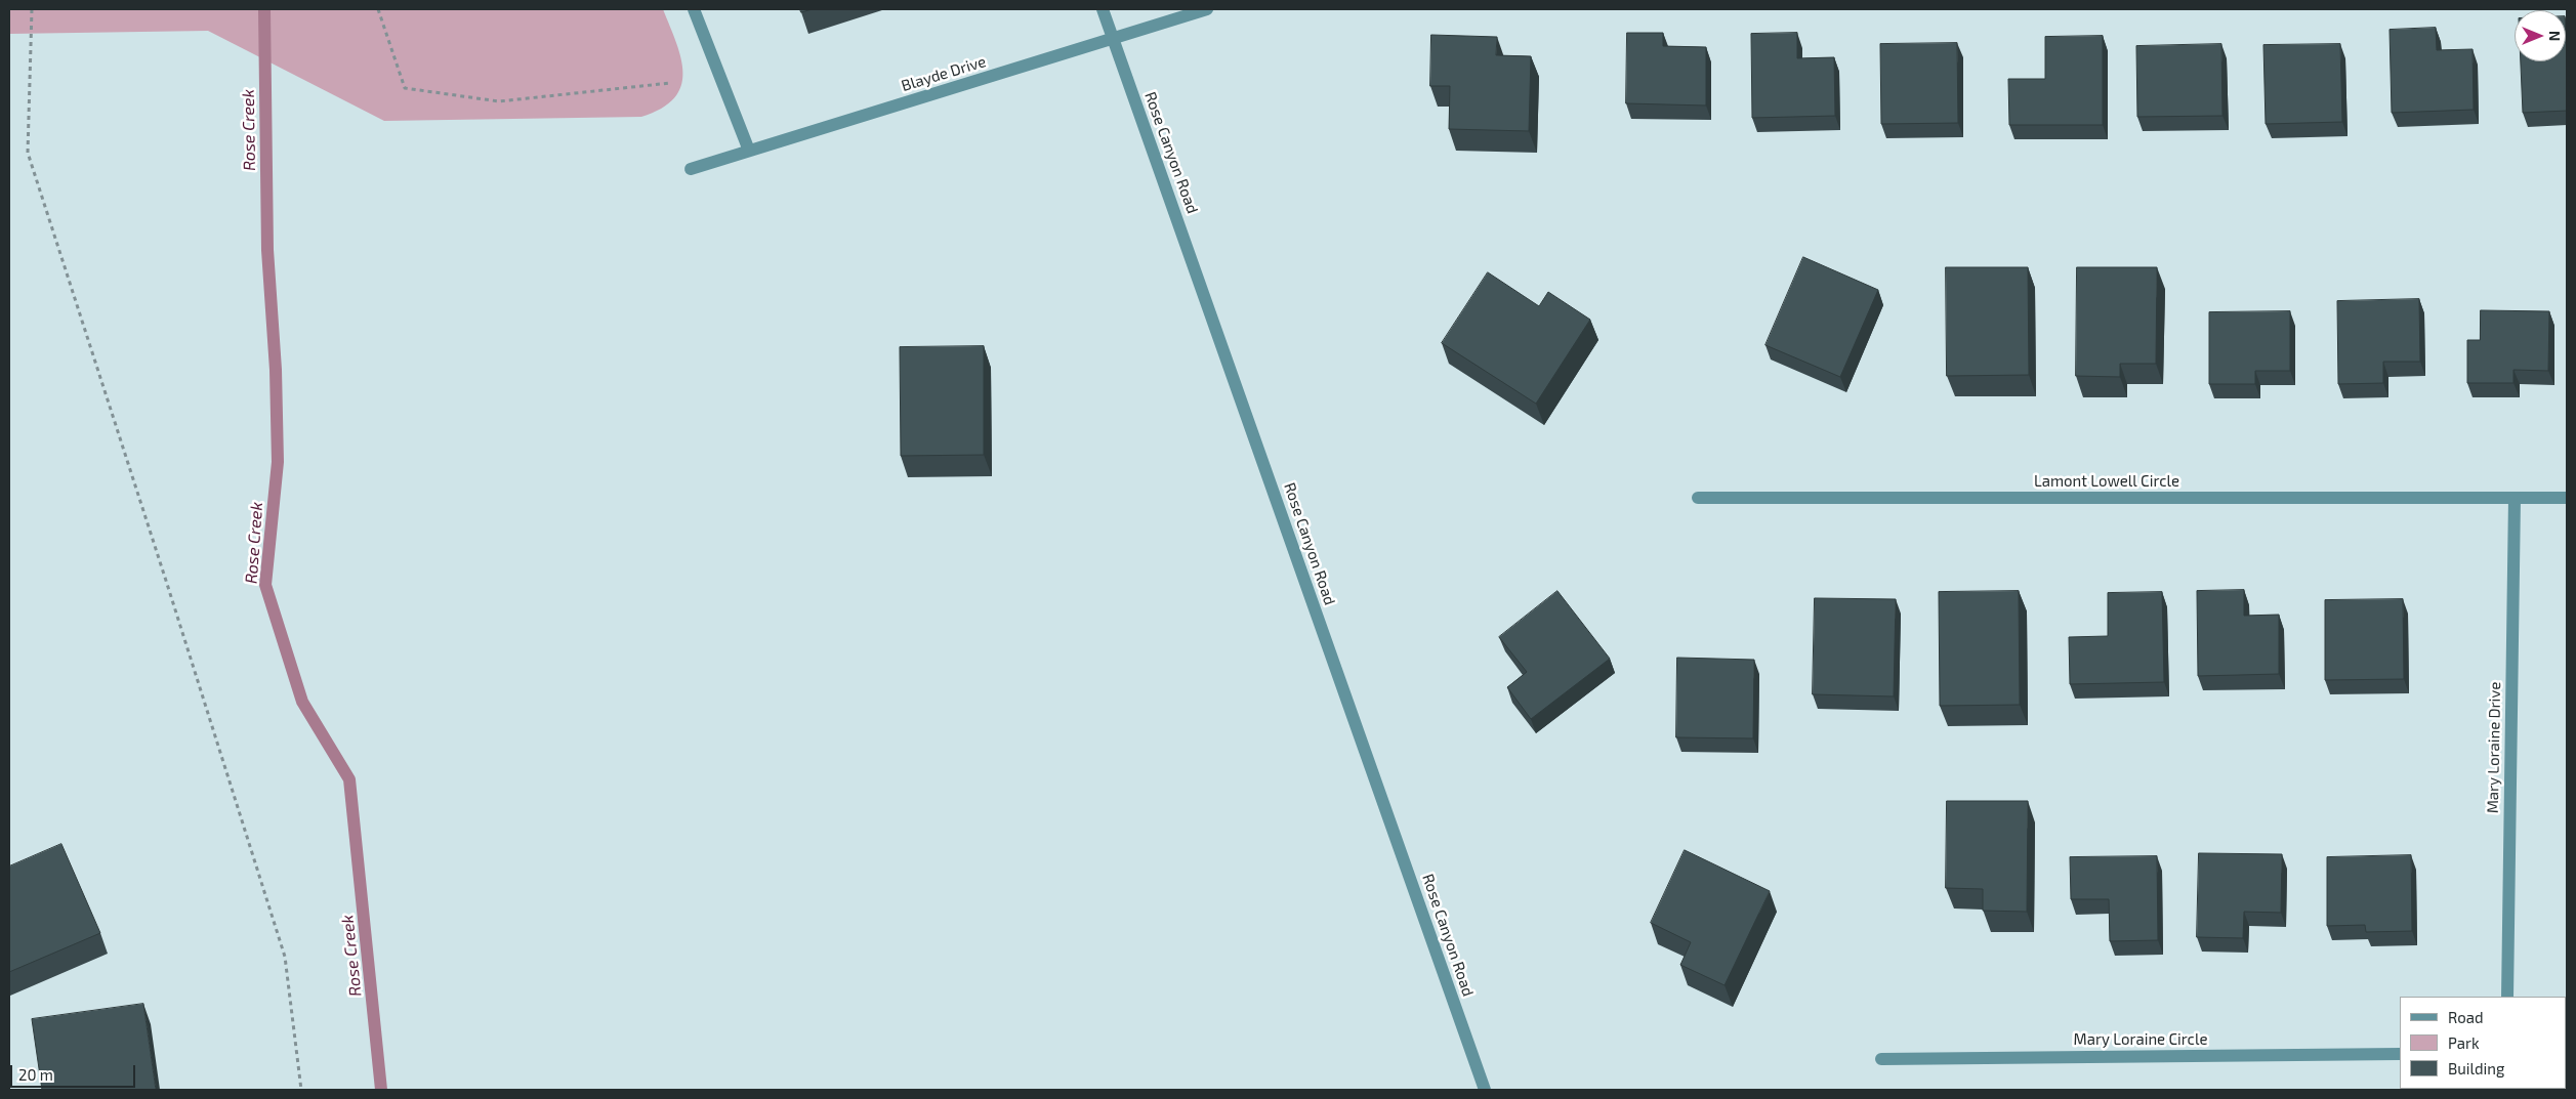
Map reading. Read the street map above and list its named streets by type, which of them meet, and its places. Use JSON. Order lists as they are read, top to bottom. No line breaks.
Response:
{"streets":{"street":["Blayde Drive","Rose Canyon Road","Lamont Lowell Circle","Mary Loraine Drive","Mary Loraine Circle"]},"crossings":[["Blayde Drive","Rose Canyon Road"],["Lamont Lowell Circle","Mary Loraine Drive"]],"water":["Rose Creek"],"legend":["Road","Park","Building"],"scale_bar":"20 m","north":"right"}
